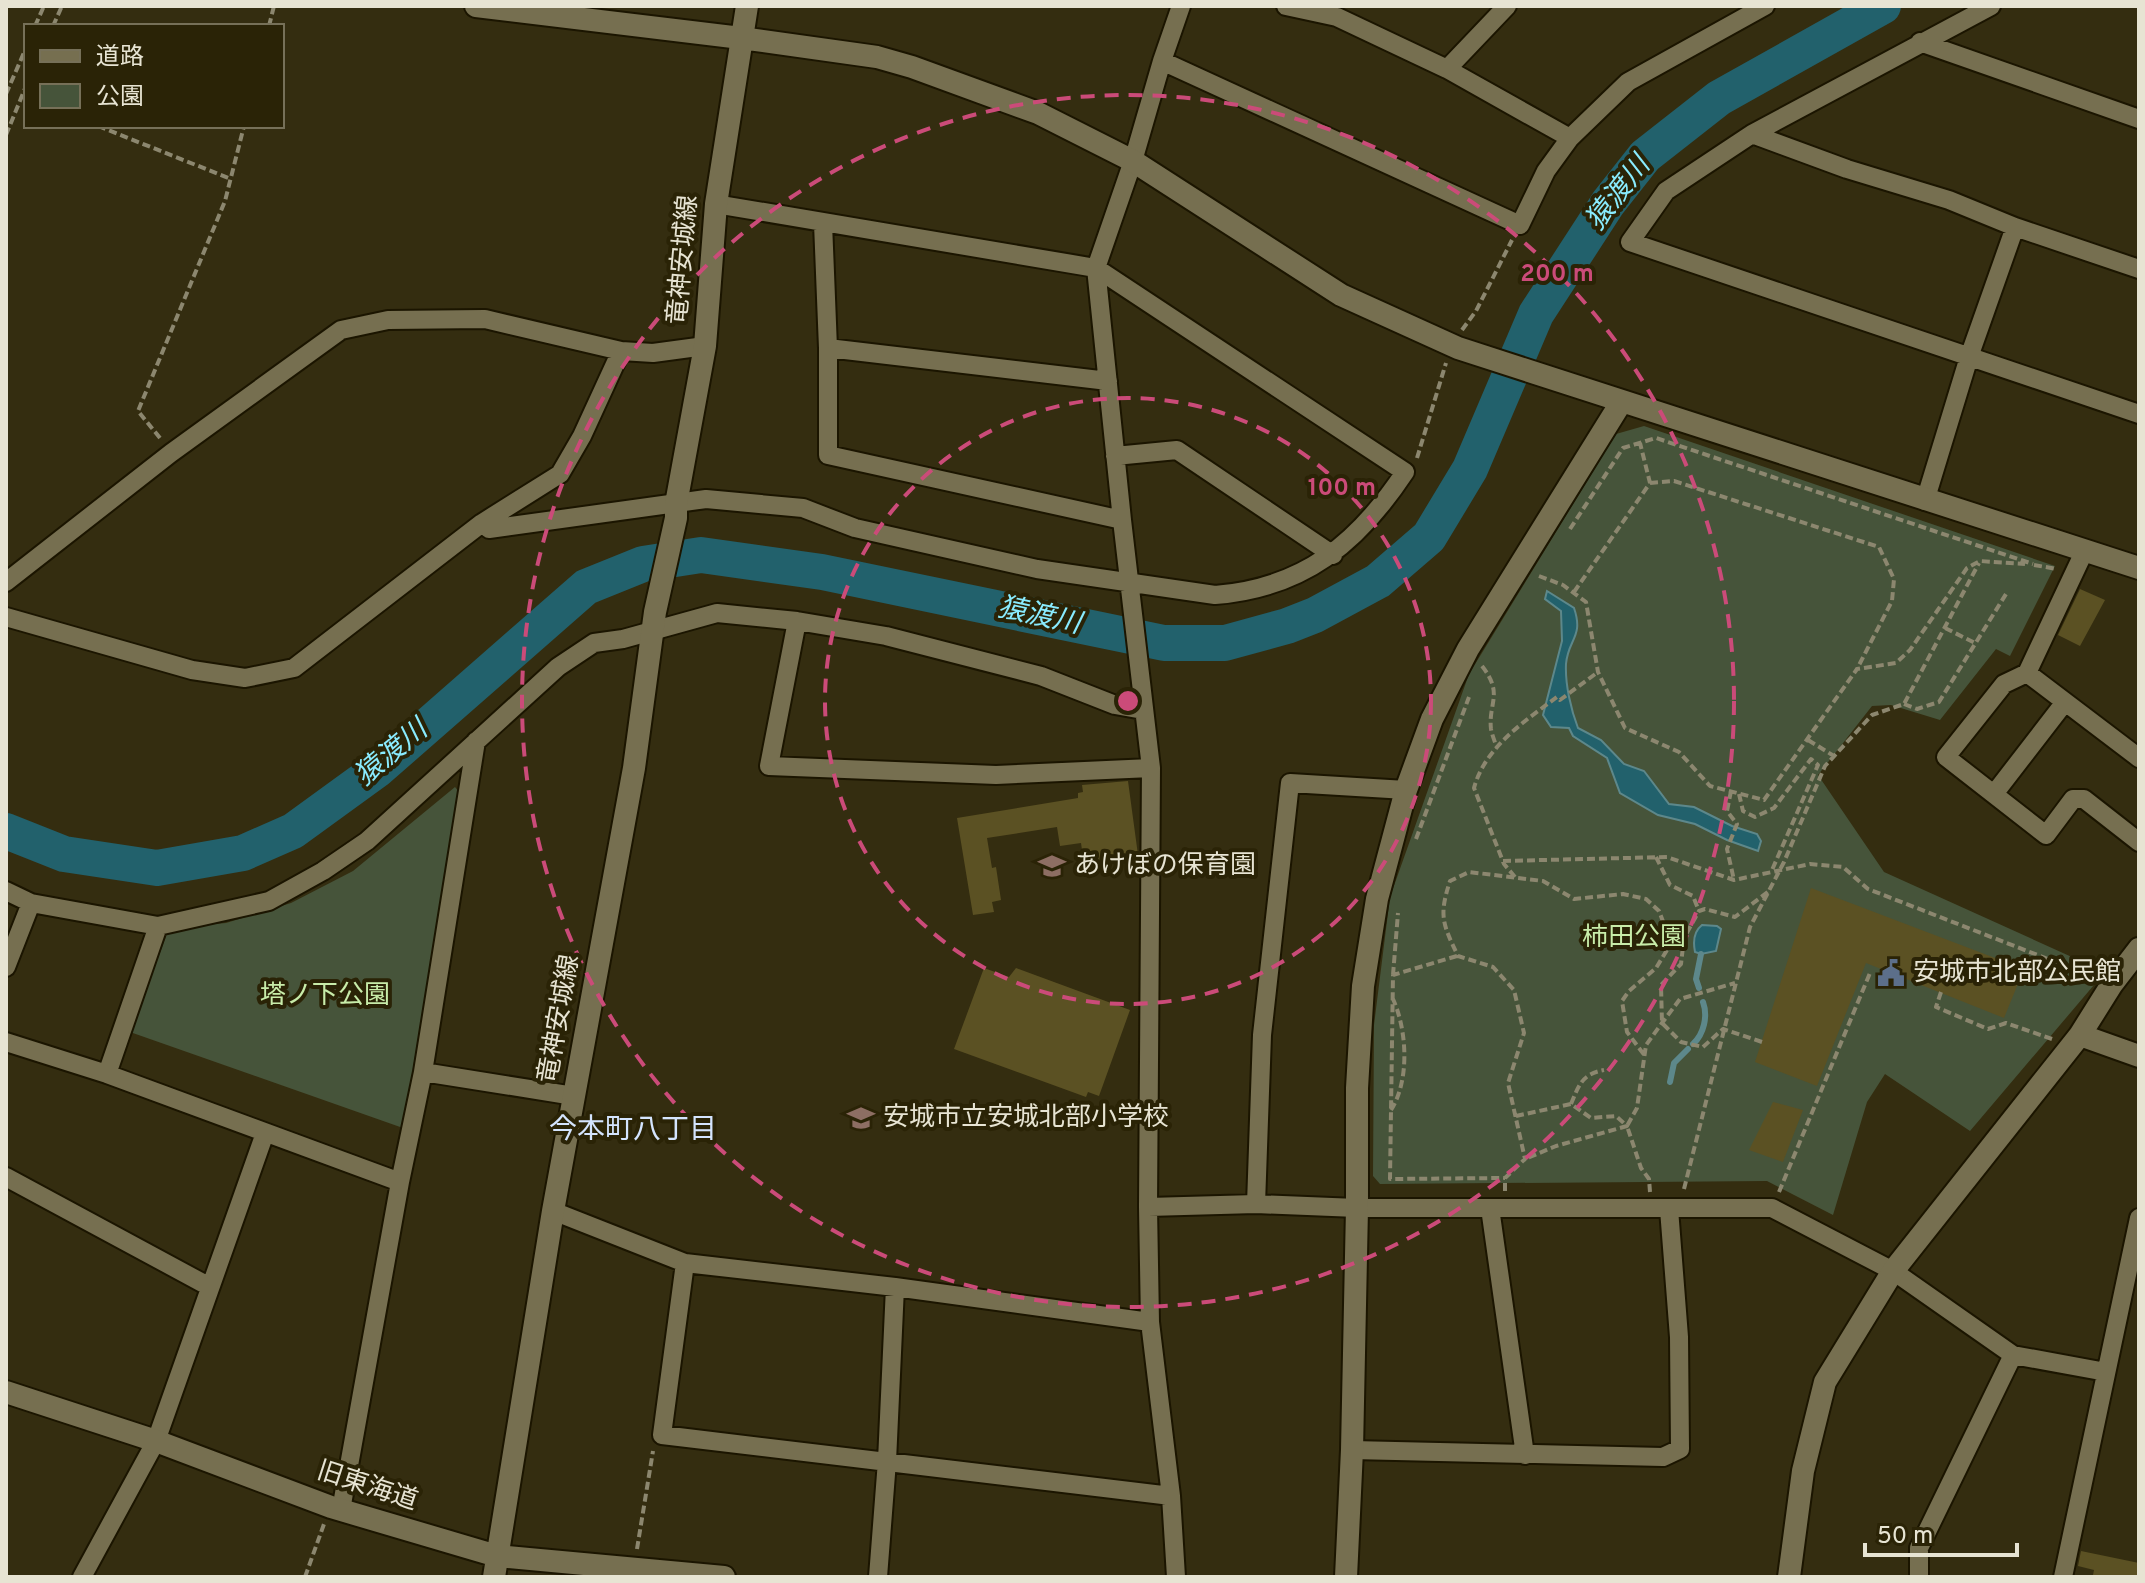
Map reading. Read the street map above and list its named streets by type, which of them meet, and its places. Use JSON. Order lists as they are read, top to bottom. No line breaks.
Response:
{"streets":{"street":["竜神安城線","旧東海道"]},"crossings":[["竜神安城線","旧東海道"]],"districts":["今本町八丁目"],"water":["猿渡川"],"parks":["柿田公園","塔ノ下公園"],"places":{"school or university":["あけぼの保育園","安城市立安城北部小学校"],"public building":["安城市北部公民館"]},"legend":["道路","公園"],"scale_bar":"50 m","rings":["200 m","100 m"]}
